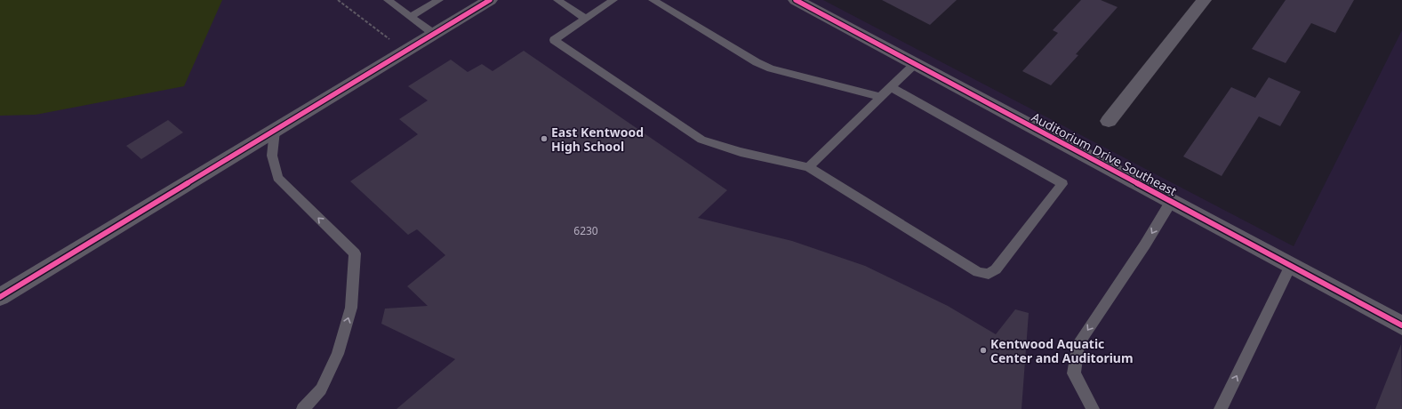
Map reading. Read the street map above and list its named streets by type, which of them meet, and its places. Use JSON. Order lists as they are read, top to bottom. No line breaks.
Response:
{"streets":{"street":["Auditorium Drive Southeast"]},"places":["East Kentwood High School","Kentwood Aquatic Center and Auditorium"],"house_numbers":["6230"]}
